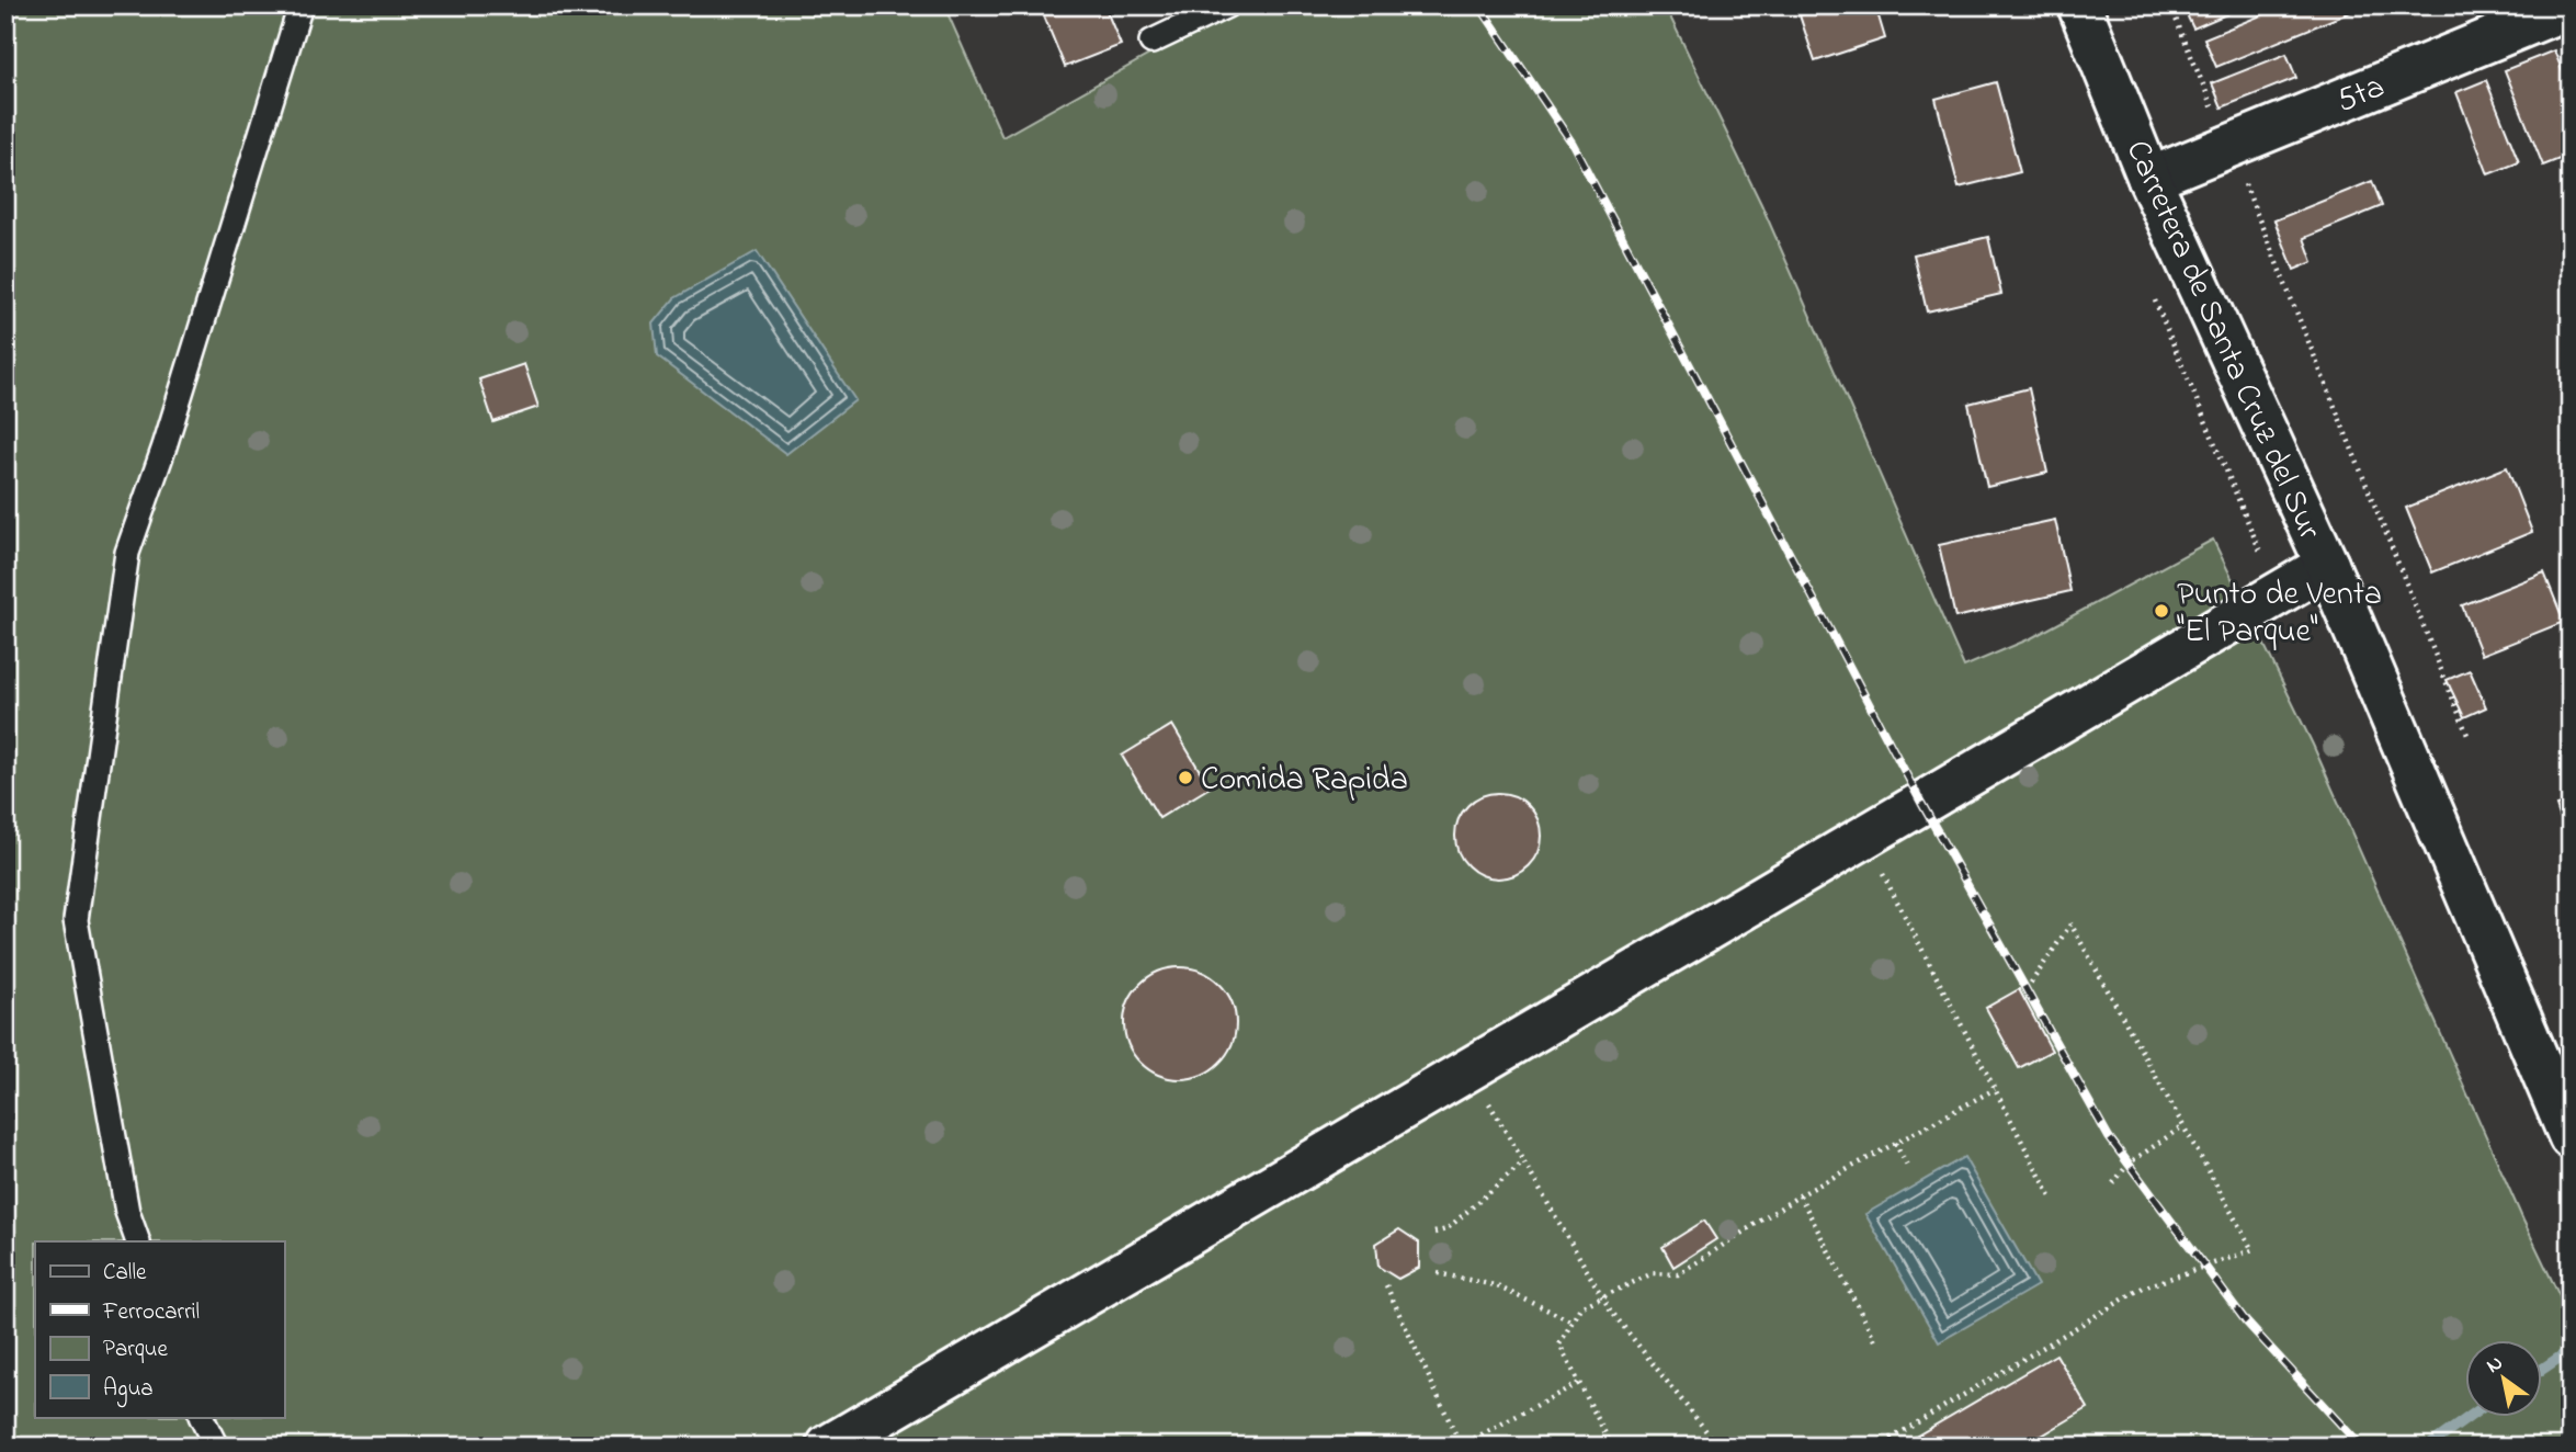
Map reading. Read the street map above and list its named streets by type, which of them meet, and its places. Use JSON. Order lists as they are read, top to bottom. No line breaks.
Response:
{"streets":{"street":["5ta","Carretera de Santa Cruz del Sur"]},"crossings":[["5ta","Carretera de Santa Cruz del Sur"]],"places":["Punto de Venta \"El Parque\"","Comida Rapida"],"legend":["Calle","Ferrocarril","Parque","Agua"],"north":"top left"}
